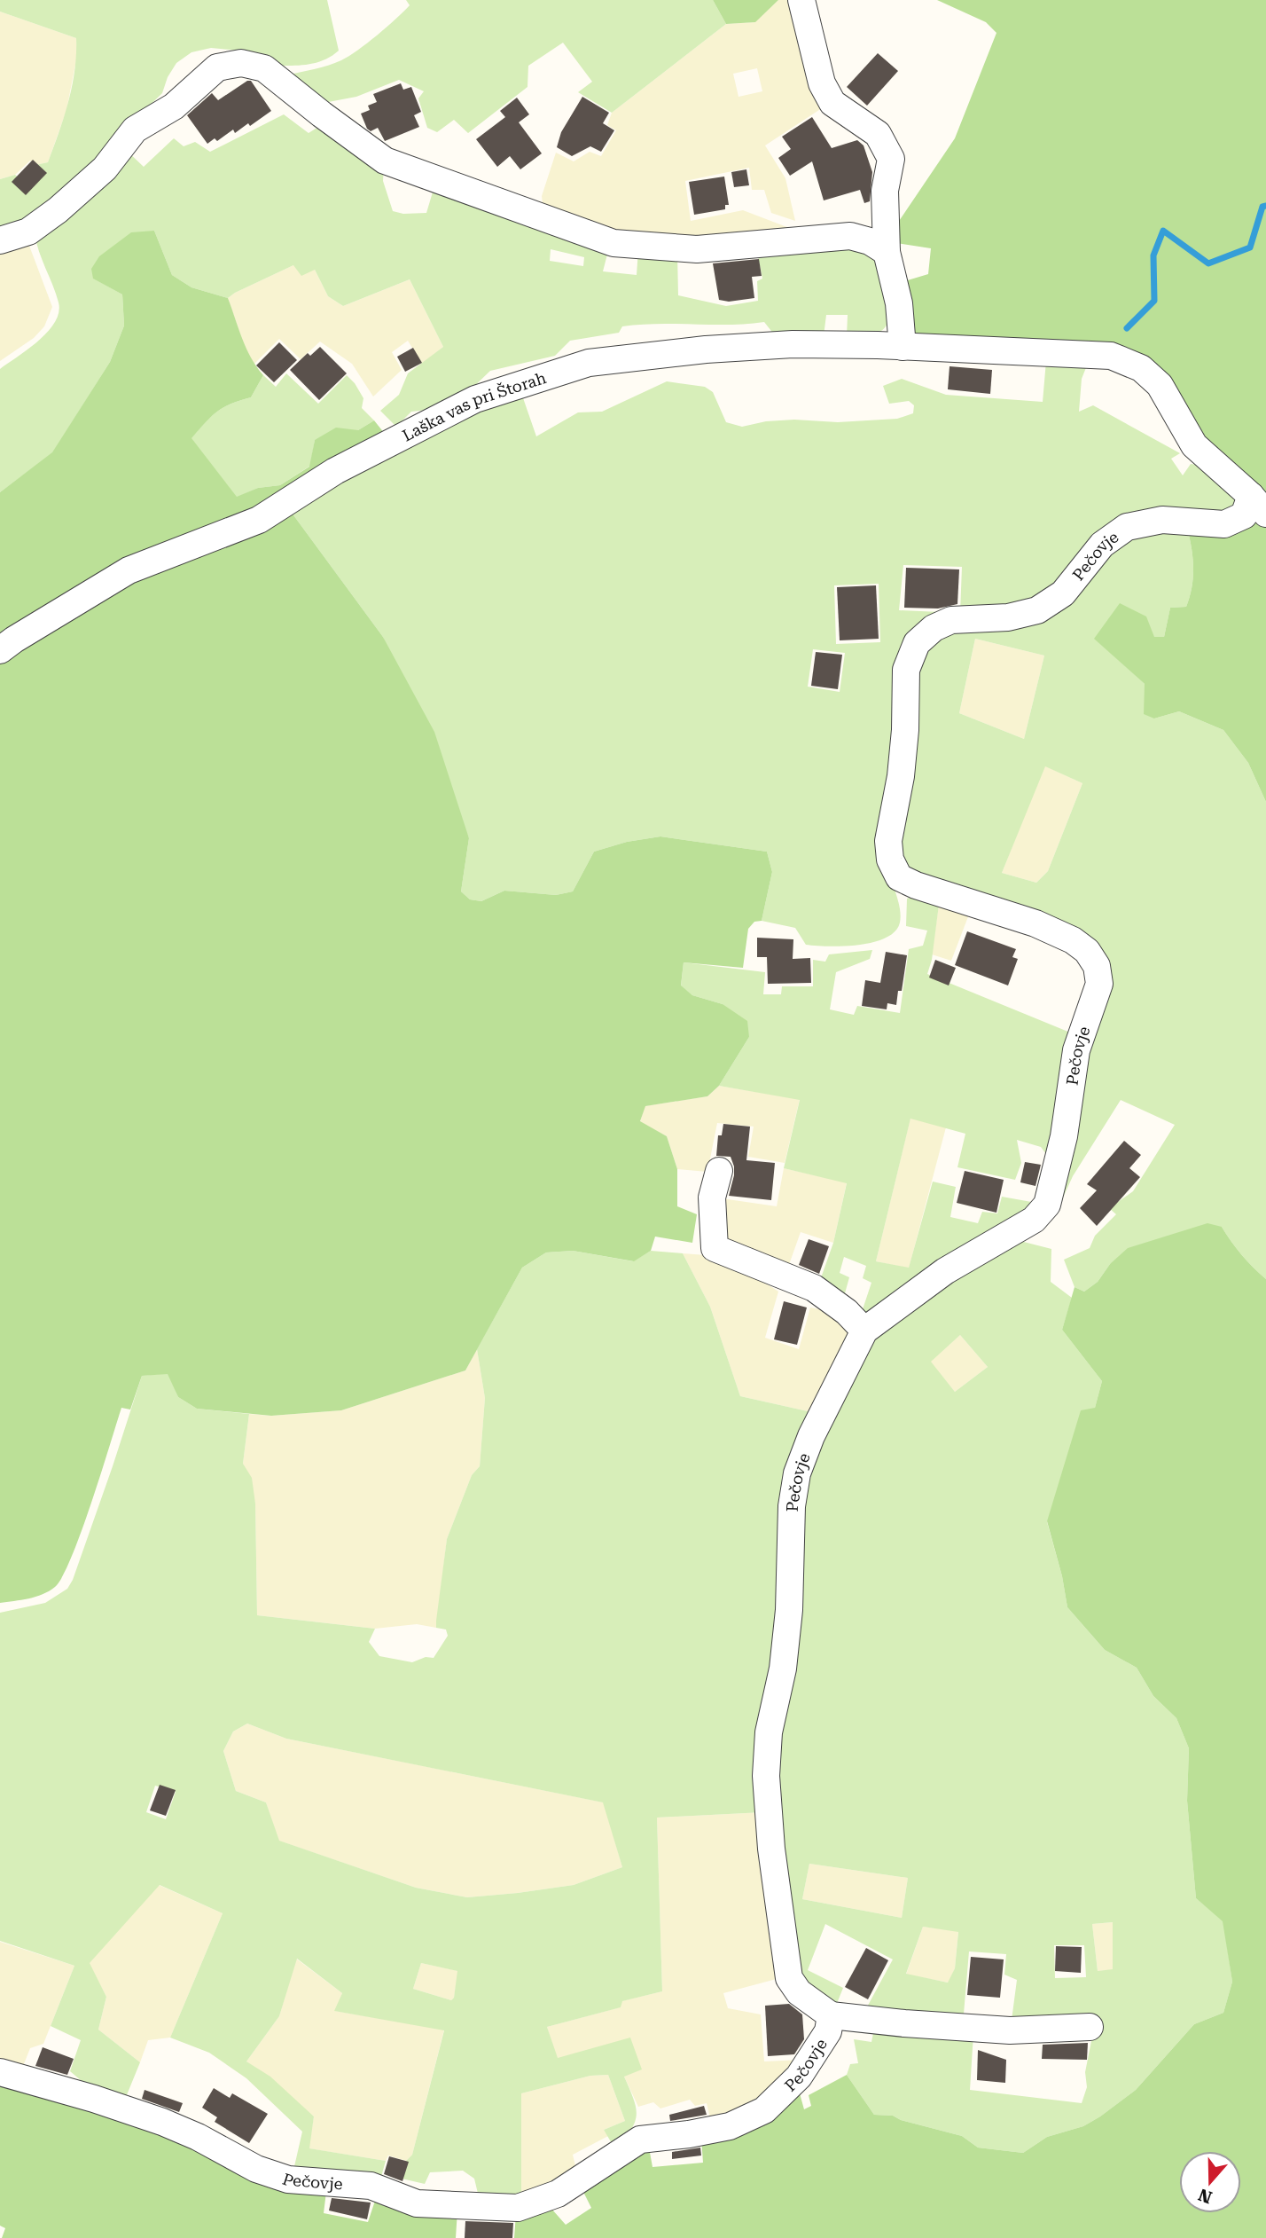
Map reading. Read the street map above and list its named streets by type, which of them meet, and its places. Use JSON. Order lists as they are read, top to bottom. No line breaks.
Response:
{"streets":{"street":["Laška vas pri Štorah","Pečovje"]},"crossings":[["Laška vas pri Štorah","Pečovje"]],"north":"bottom"}
